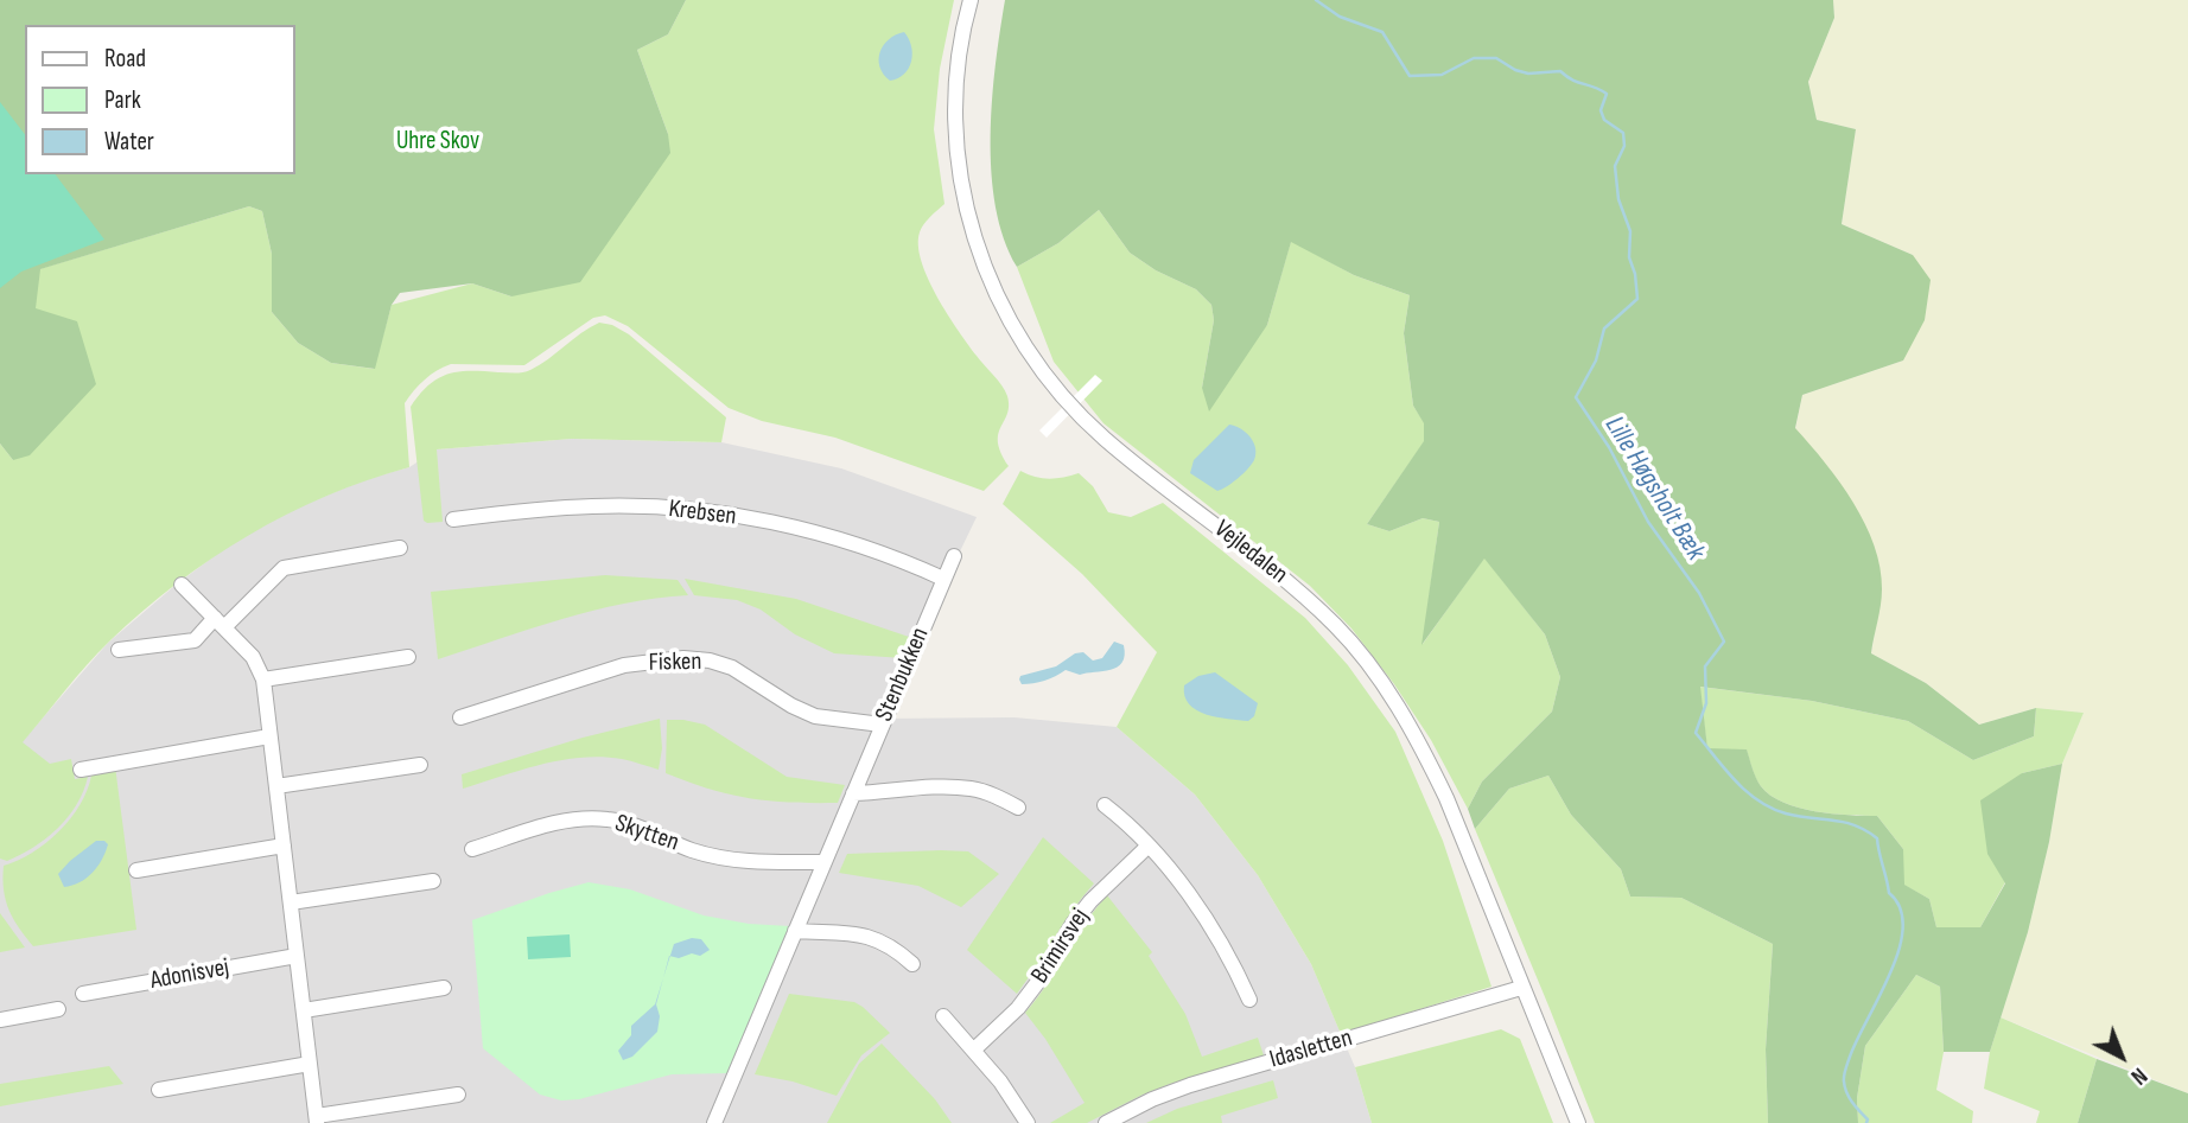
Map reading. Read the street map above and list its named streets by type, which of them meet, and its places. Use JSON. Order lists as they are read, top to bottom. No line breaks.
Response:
{"streets":{"street":["Krebsen","Vejledalen","Fisken","Stenbukken","Skytten","Brimirsvej","Adonisvej","Idasletten"]},"crossings":[["Krebsen","Stenbukken"],["Vejledalen","Idasletten"],["Fisken","Stenbukken"],["Stenbukken","Skytten"]],"water":["Lille Høgsholt Bæk"],"parks":["Uhre Skov"],"legend":["Road","Park","Water"],"north":"bottom right"}
